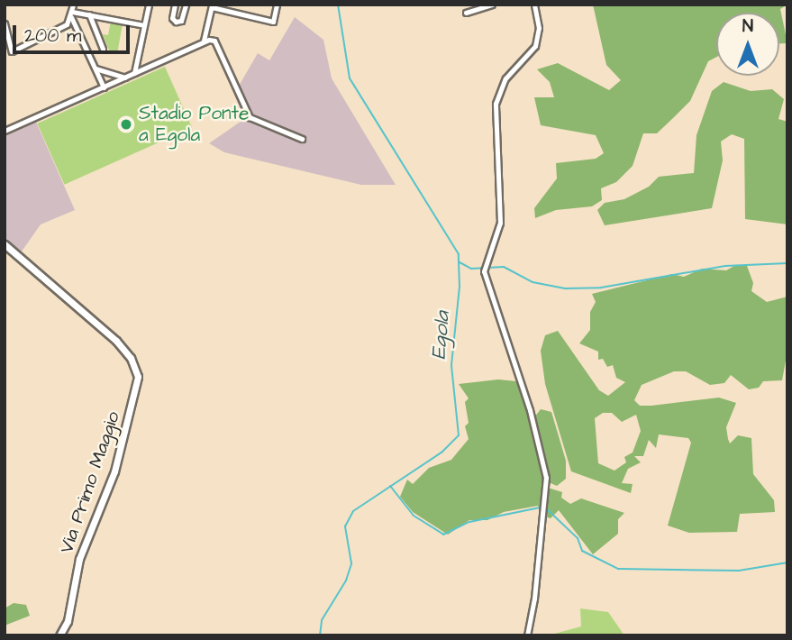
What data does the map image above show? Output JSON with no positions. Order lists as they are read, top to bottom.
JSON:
{
  "streets": {
    "street": ["Via Primo Maggio"]
  },
  "water": ["Egola"],
  "places": ["Stadio Ponte a Egola"],
  "scale_bar": "200 m",
  "north": "top"
}
